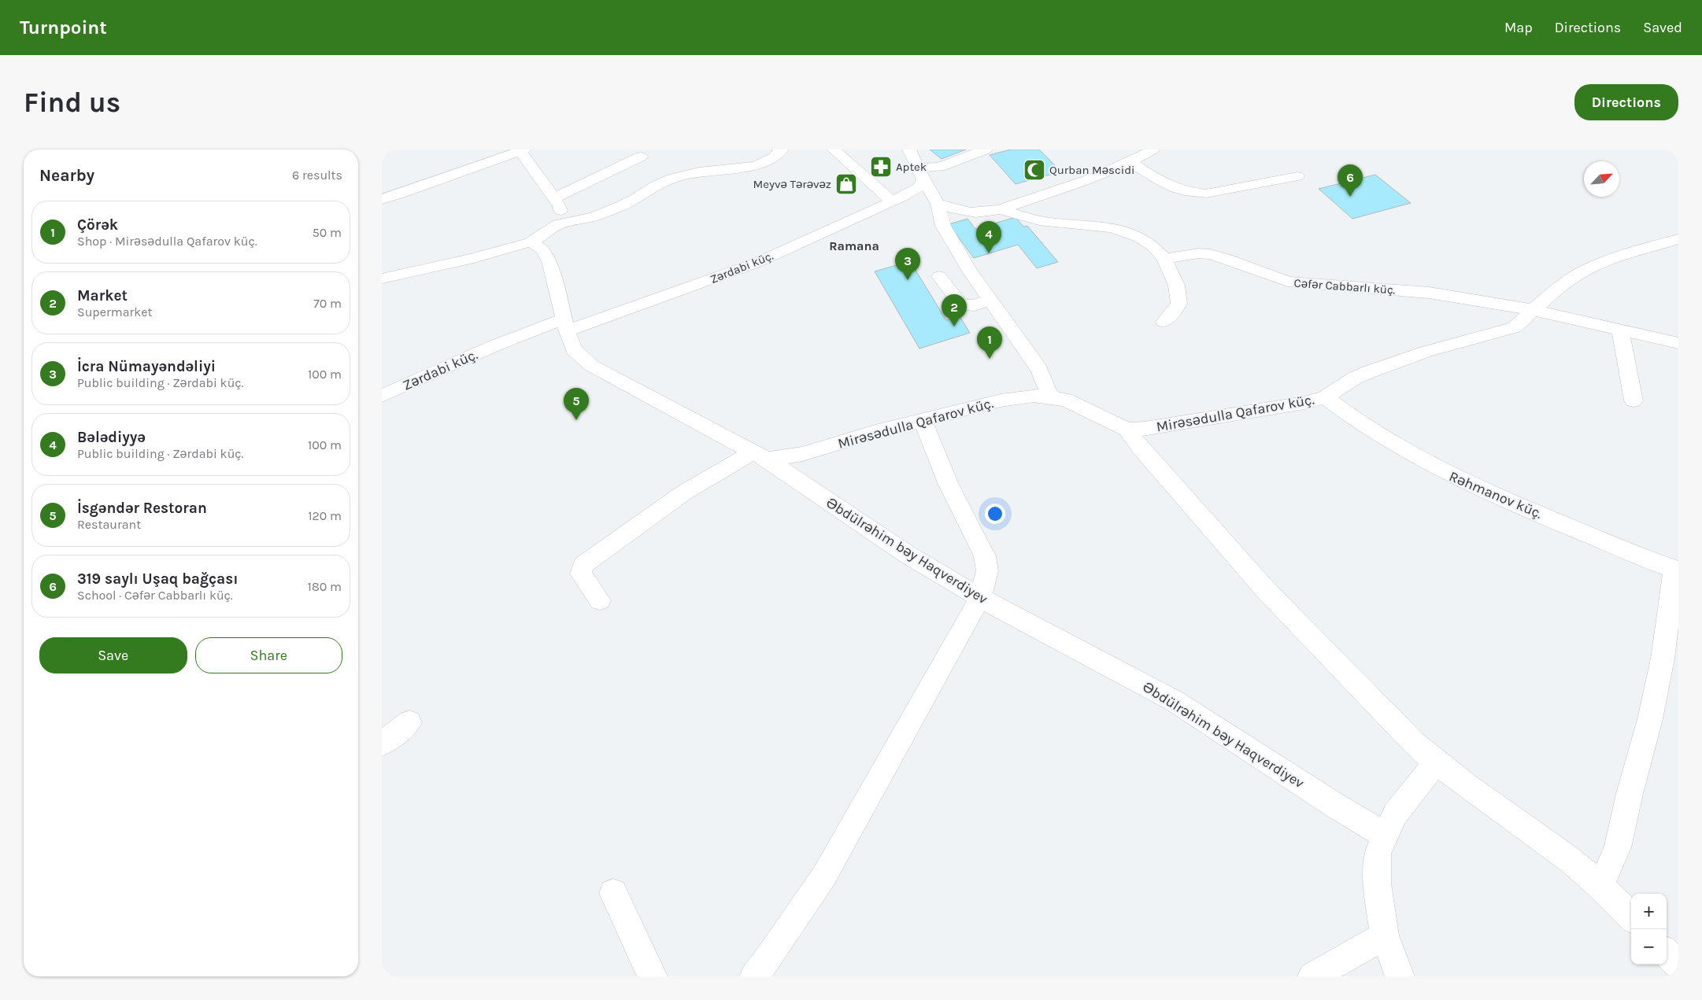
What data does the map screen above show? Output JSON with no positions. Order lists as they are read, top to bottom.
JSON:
{
  "streets": {
    "street": [
      "Zərdabi küç.",
      "Cəfər Cabbarlı küç.",
      "Mirəsədulla Qafarov küç.",
      "Rəhmanov küç.",
      "Əbdülrəhim bəy Haqverdiyev"
    ]
  },
  "crossings": [
    ["Zərdabi küç.", "Əbdülrəhim bəy Haqverdiyev"],
    ["Cəfər Cabbarlı küç.", "Mirəsədulla Qafarov küç."],
    ["Mirəsədulla Qafarov küç.", "Rəhmanov küç."],
    ["Mirəsədulla Qafarov küç.", "Əbdülrəhim bəy Haqverdiyev"]
  ],
  "districts": ["Ramana"],
  "places": {
    "pharmacy": ["Aptek"],
    "mosque": ["Qurban Məscidi"],
    "shop": ["Meyvə Tərəvəz"]
  },
  "north": "top right",
  "page": {
    "header": "Turnpoint",
    "nav": ["Map", "Directions", "Saved"],
    "buttons": [
      "Directions",
      ["Save", "Share"]
    ],
    "title": "Find us",
    "heading": ["Nearby", "6 results"],
    "pins": [
      "6",
      "4",
      "3",
      "2",
      "1",
      "5"
    ],
    "list": [
      {
        "mark": "1",
        "name": "Çörək",
        "note": "Shop · Mirəsədulla Qafarov küç.",
        "value": "50 m"
      },
      {
        "mark": "2",
        "name": "Market",
        "note": "Supermarket",
        "value": "70 m"
      },
      {
        "mark": "3",
        "name": "İcra Nümayəndəliyi",
        "note": "Public building · Zərdabi küç.",
        "value": "100 m"
      },
      {
        "mark": "4",
        "name": "Bələdiyyə",
        "note": "Public building · Zərdabi küç.",
        "value": "100 m"
      },
      {
        "mark": "5",
        "name": "İsgəndər Restoran",
        "note": "Restaurant",
        "value": "120 m"
      },
      {
        "mark": "6",
        "name": "319 saylı Uşaq bağçası",
        "note": "School · Cəfər Cabbarlı küç.",
        "value": "180 m"
      }
    ],
    "map_buttons": ["+", "−"]
  }
}
